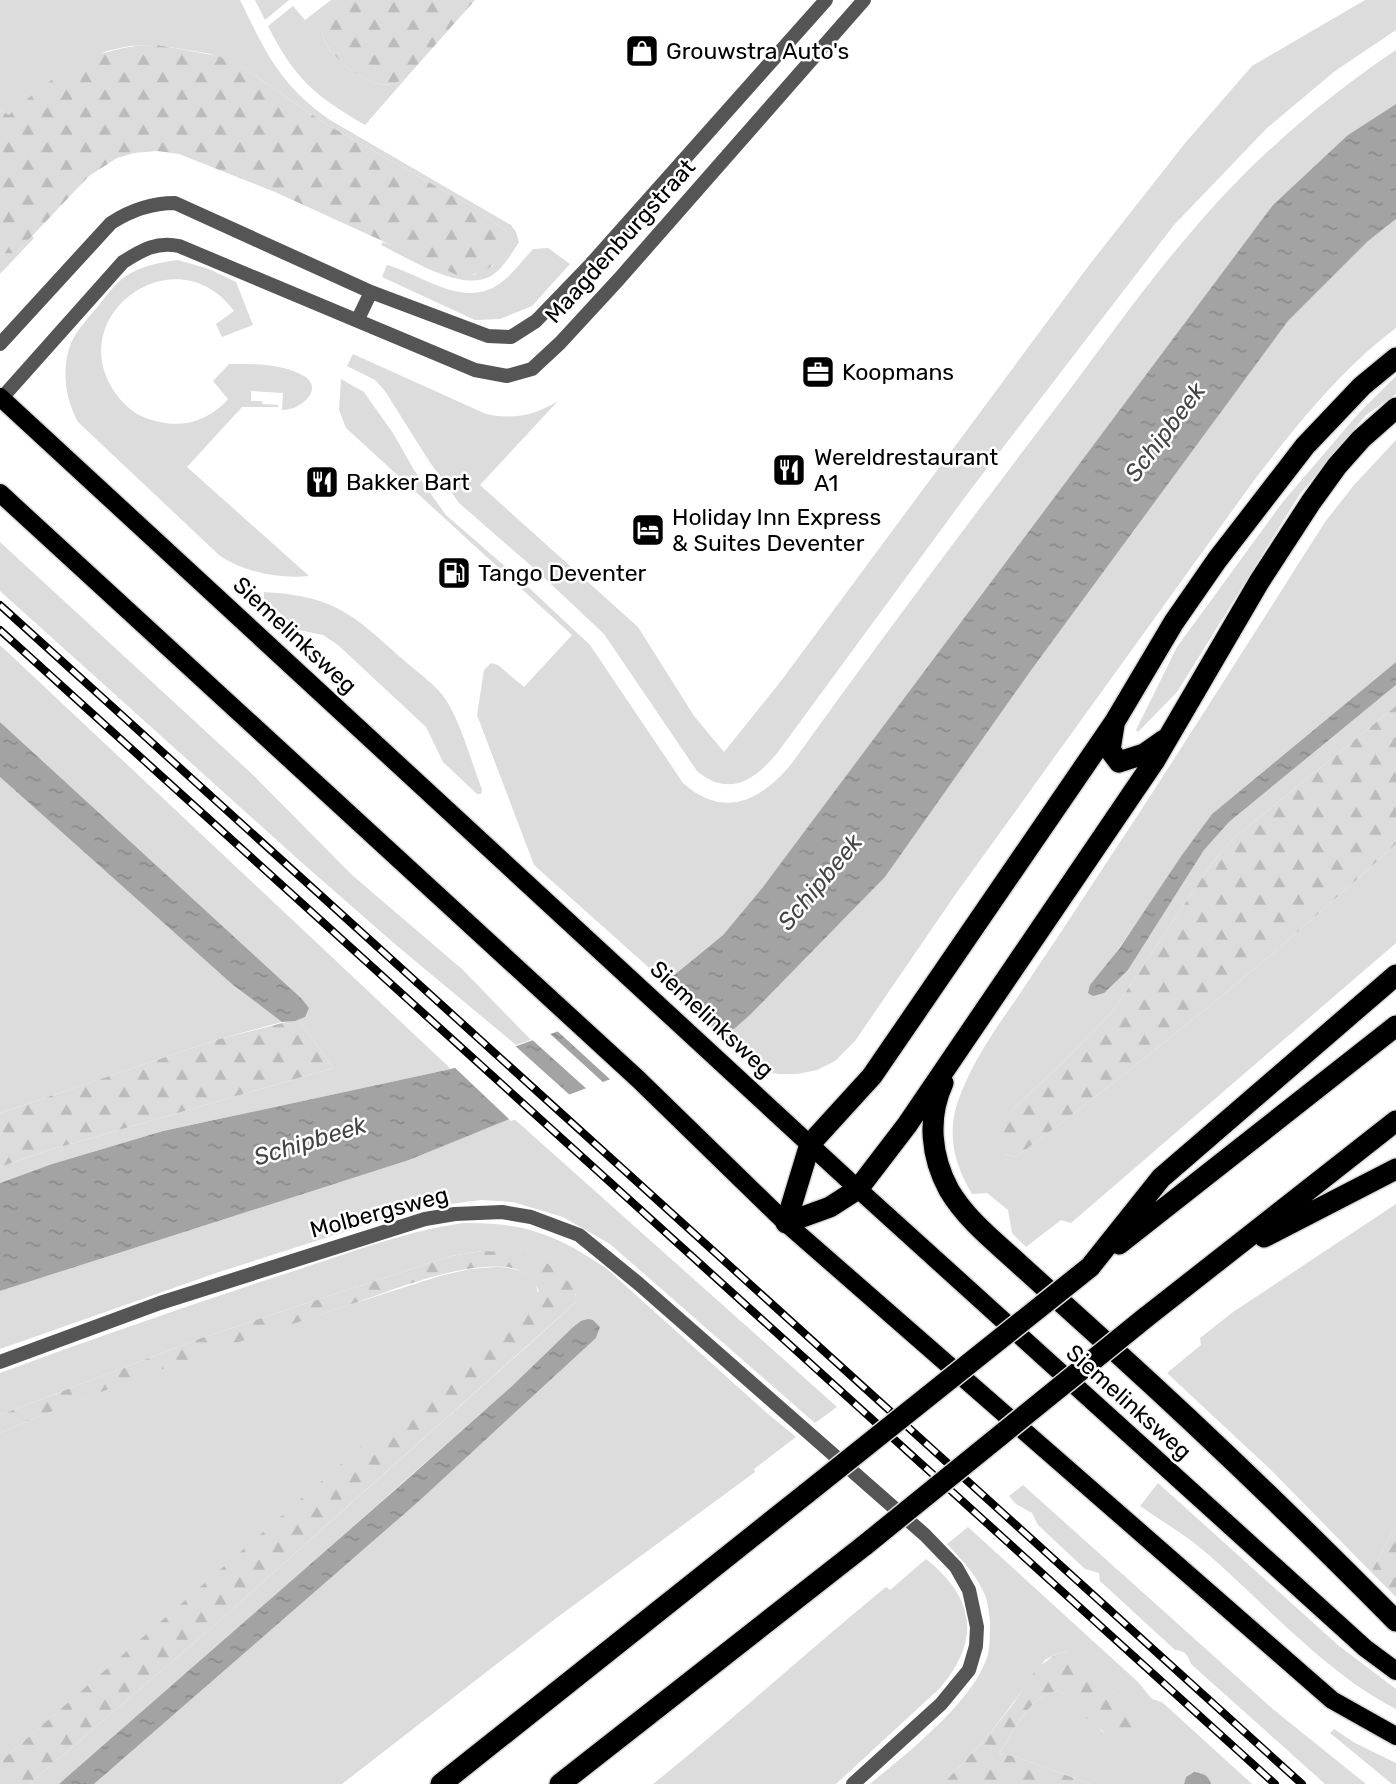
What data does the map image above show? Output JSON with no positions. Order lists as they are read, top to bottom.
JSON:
{
  "streets": {
    "main road": ["Siemelinksweg"],
    "street": ["Maagdenburgstraat", "Molbergsweg"]
  },
  "crossings": [
    ["Maagdenburgstraat", "Siemelinksweg"]
  ],
  "water": ["Schipbeek"],
  "places": {
    "shop": ["Grouwstra Auto's"],
    "office": ["Koopmans"],
    "restaurant": ["Wereldrestaurant A1", "Bakker Bart"],
    "hotel": ["Holiday Inn Express & Suites Deventer"],
    "fuel station": ["Tango Deventer"]
  }
}
